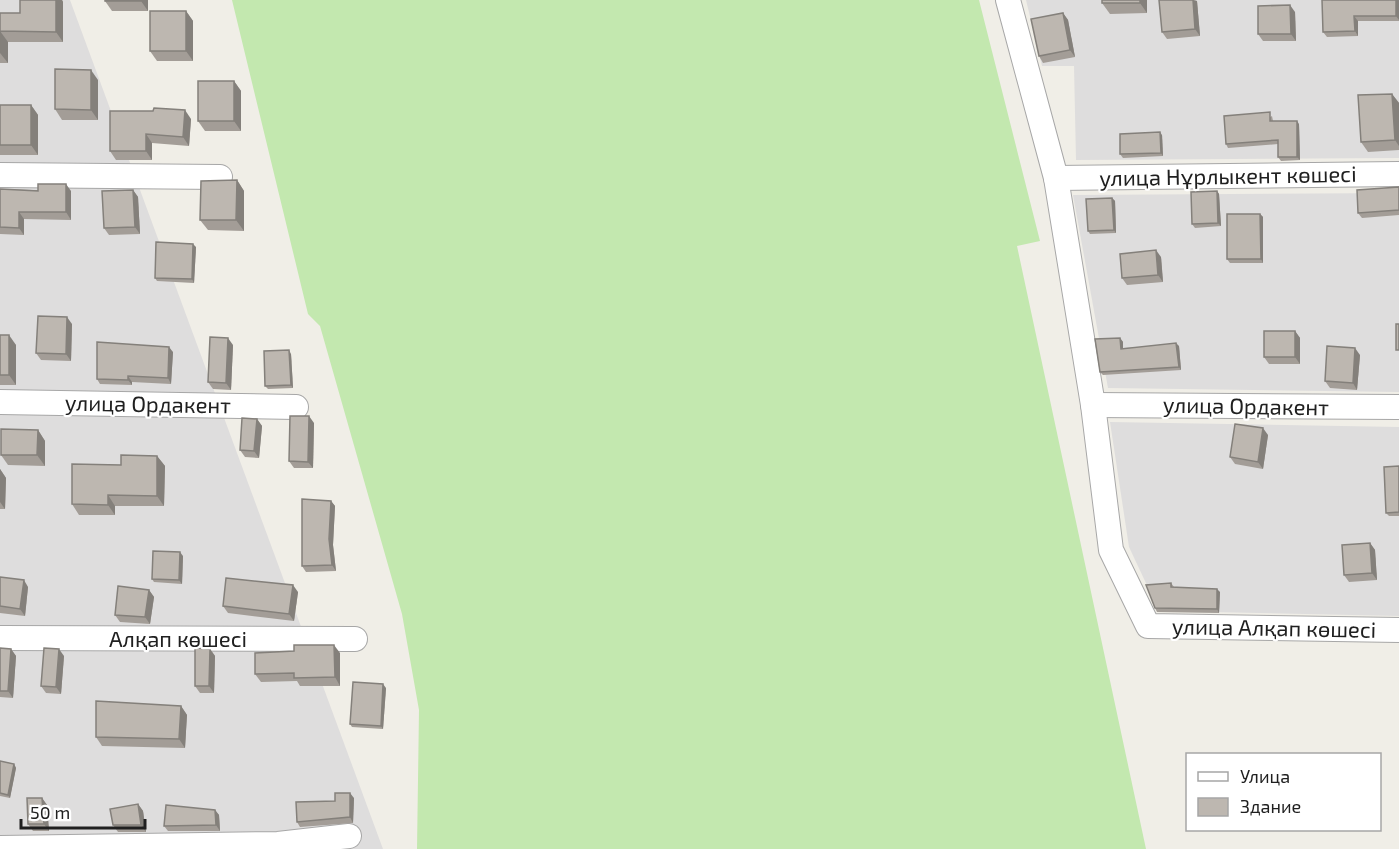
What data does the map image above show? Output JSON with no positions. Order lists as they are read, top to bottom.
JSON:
{
  "streets": {
    "street": [
      "улица Нұрлыкент көшесі",
      "улица Ордакент",
      "улица Алқап көшесі",
      "Алқап көшесі"
    ]
  },
  "crossings": [
    ["улица Ордакент", "улица Алқап көшесі"]
  ],
  "legend": ["Улица", "Здание"],
  "scale_bar": "50 m"
}
